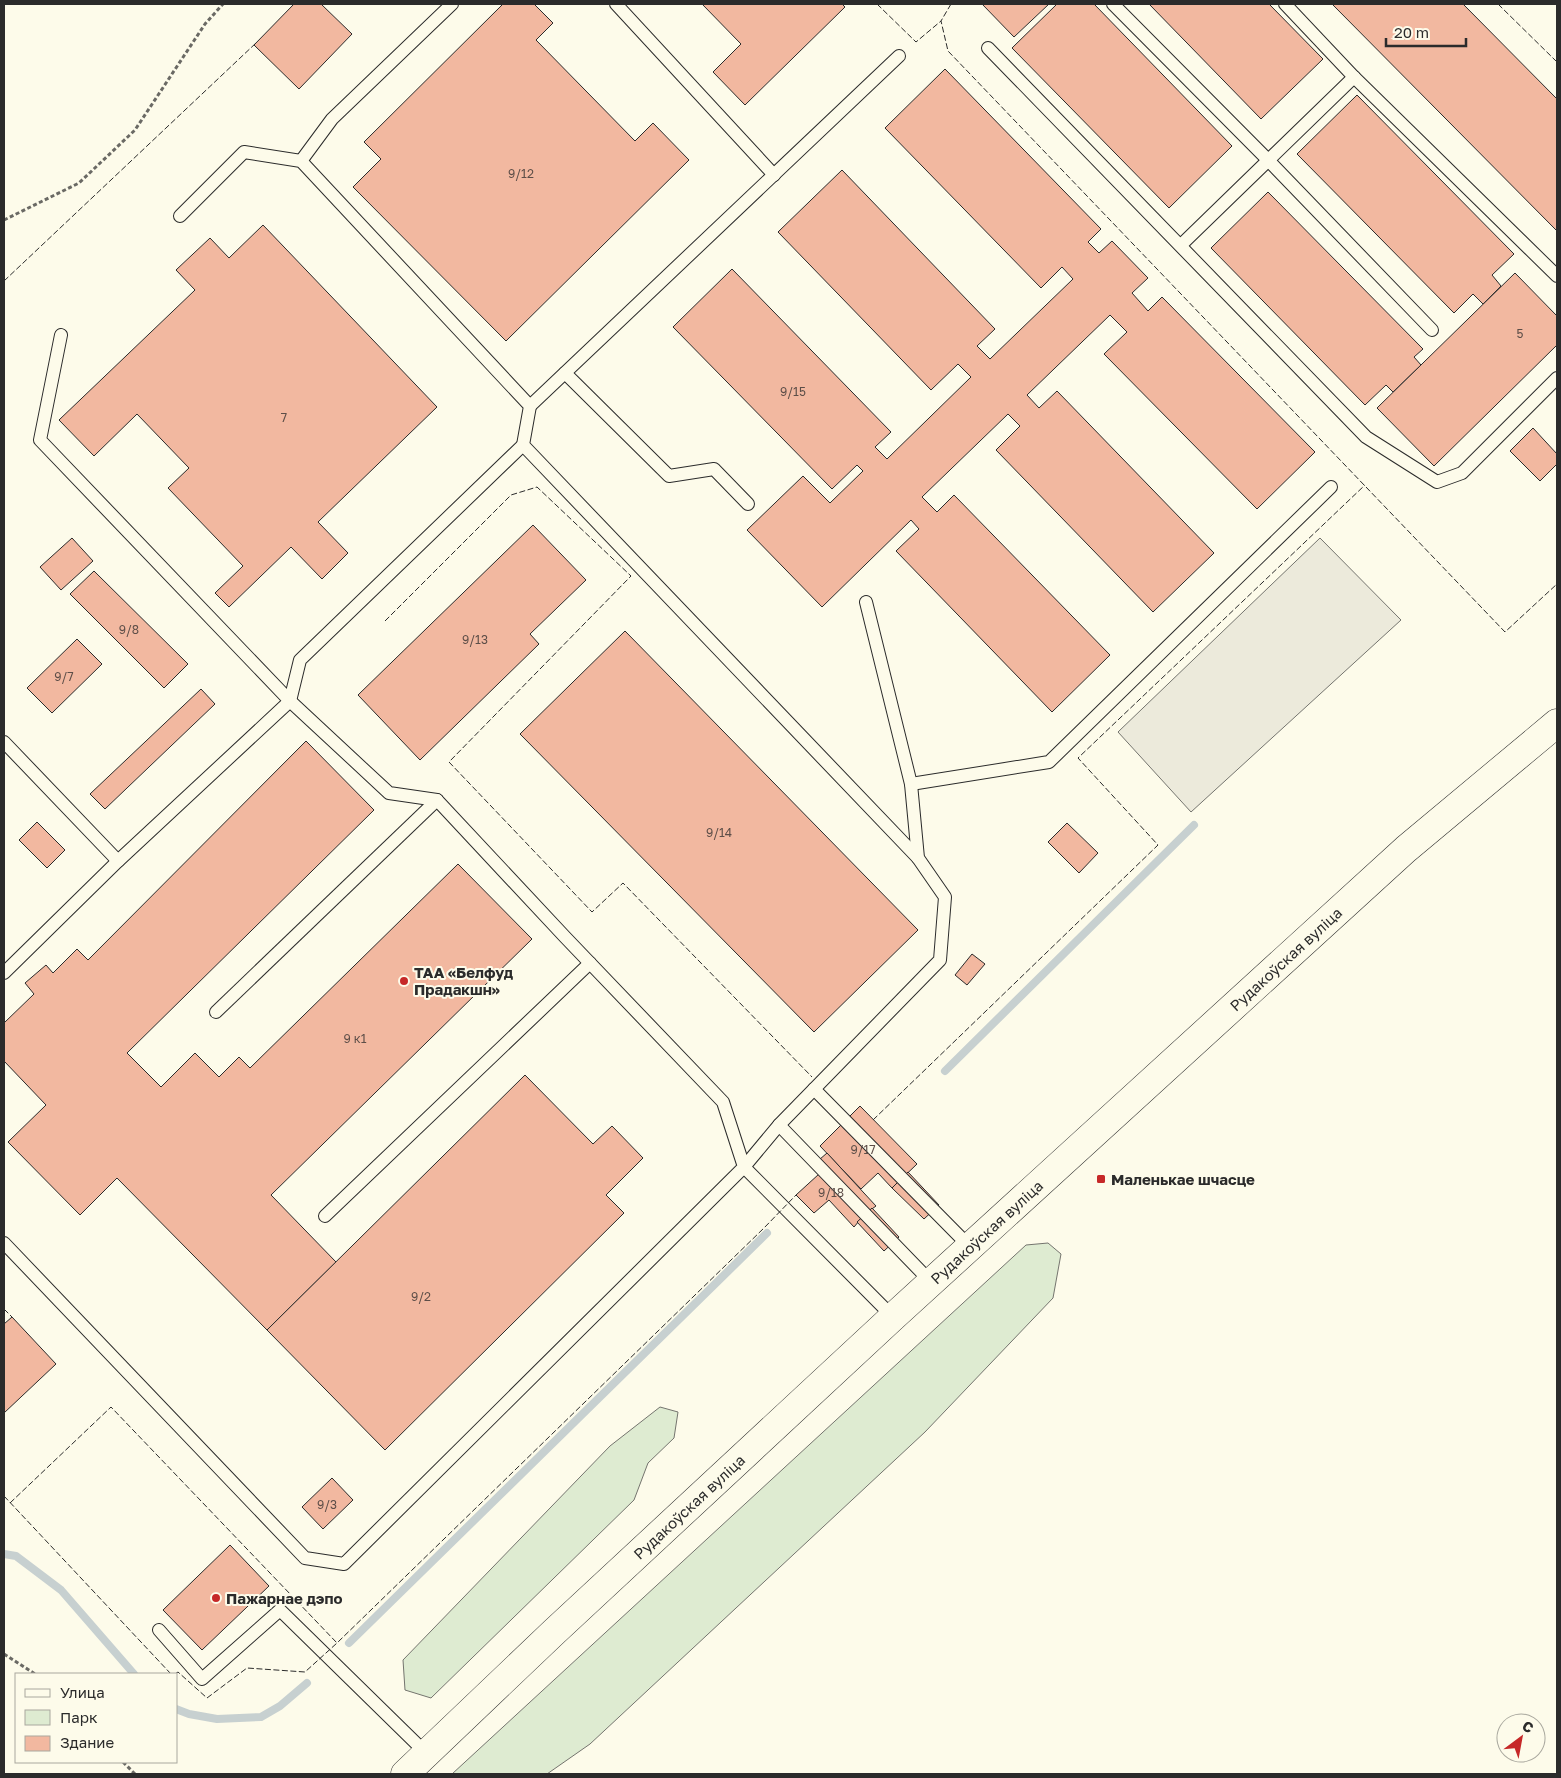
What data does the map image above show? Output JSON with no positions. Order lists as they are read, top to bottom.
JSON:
{
  "streets": {
    "street": ["Рудакоўская вуліца"]
  },
  "places": {
    "other": ["ТАА «Белфуд Прадакшн»", "Пажарнае дэпо"],
    "transit": ["Маленькае шчасце"]
  },
  "house_numbers": [
    "9/12",
    "5",
    "9/15",
    "7",
    "9/8",
    "9/13",
    "9/7",
    "9/14",
    "9 к1",
    "9/17",
    "9/18",
    "9/2",
    "9/3"
  ],
  "legend": ["Улица", "Парк", "Здание"],
  "scale_bar": "20 m",
  "north": "top right"
}
